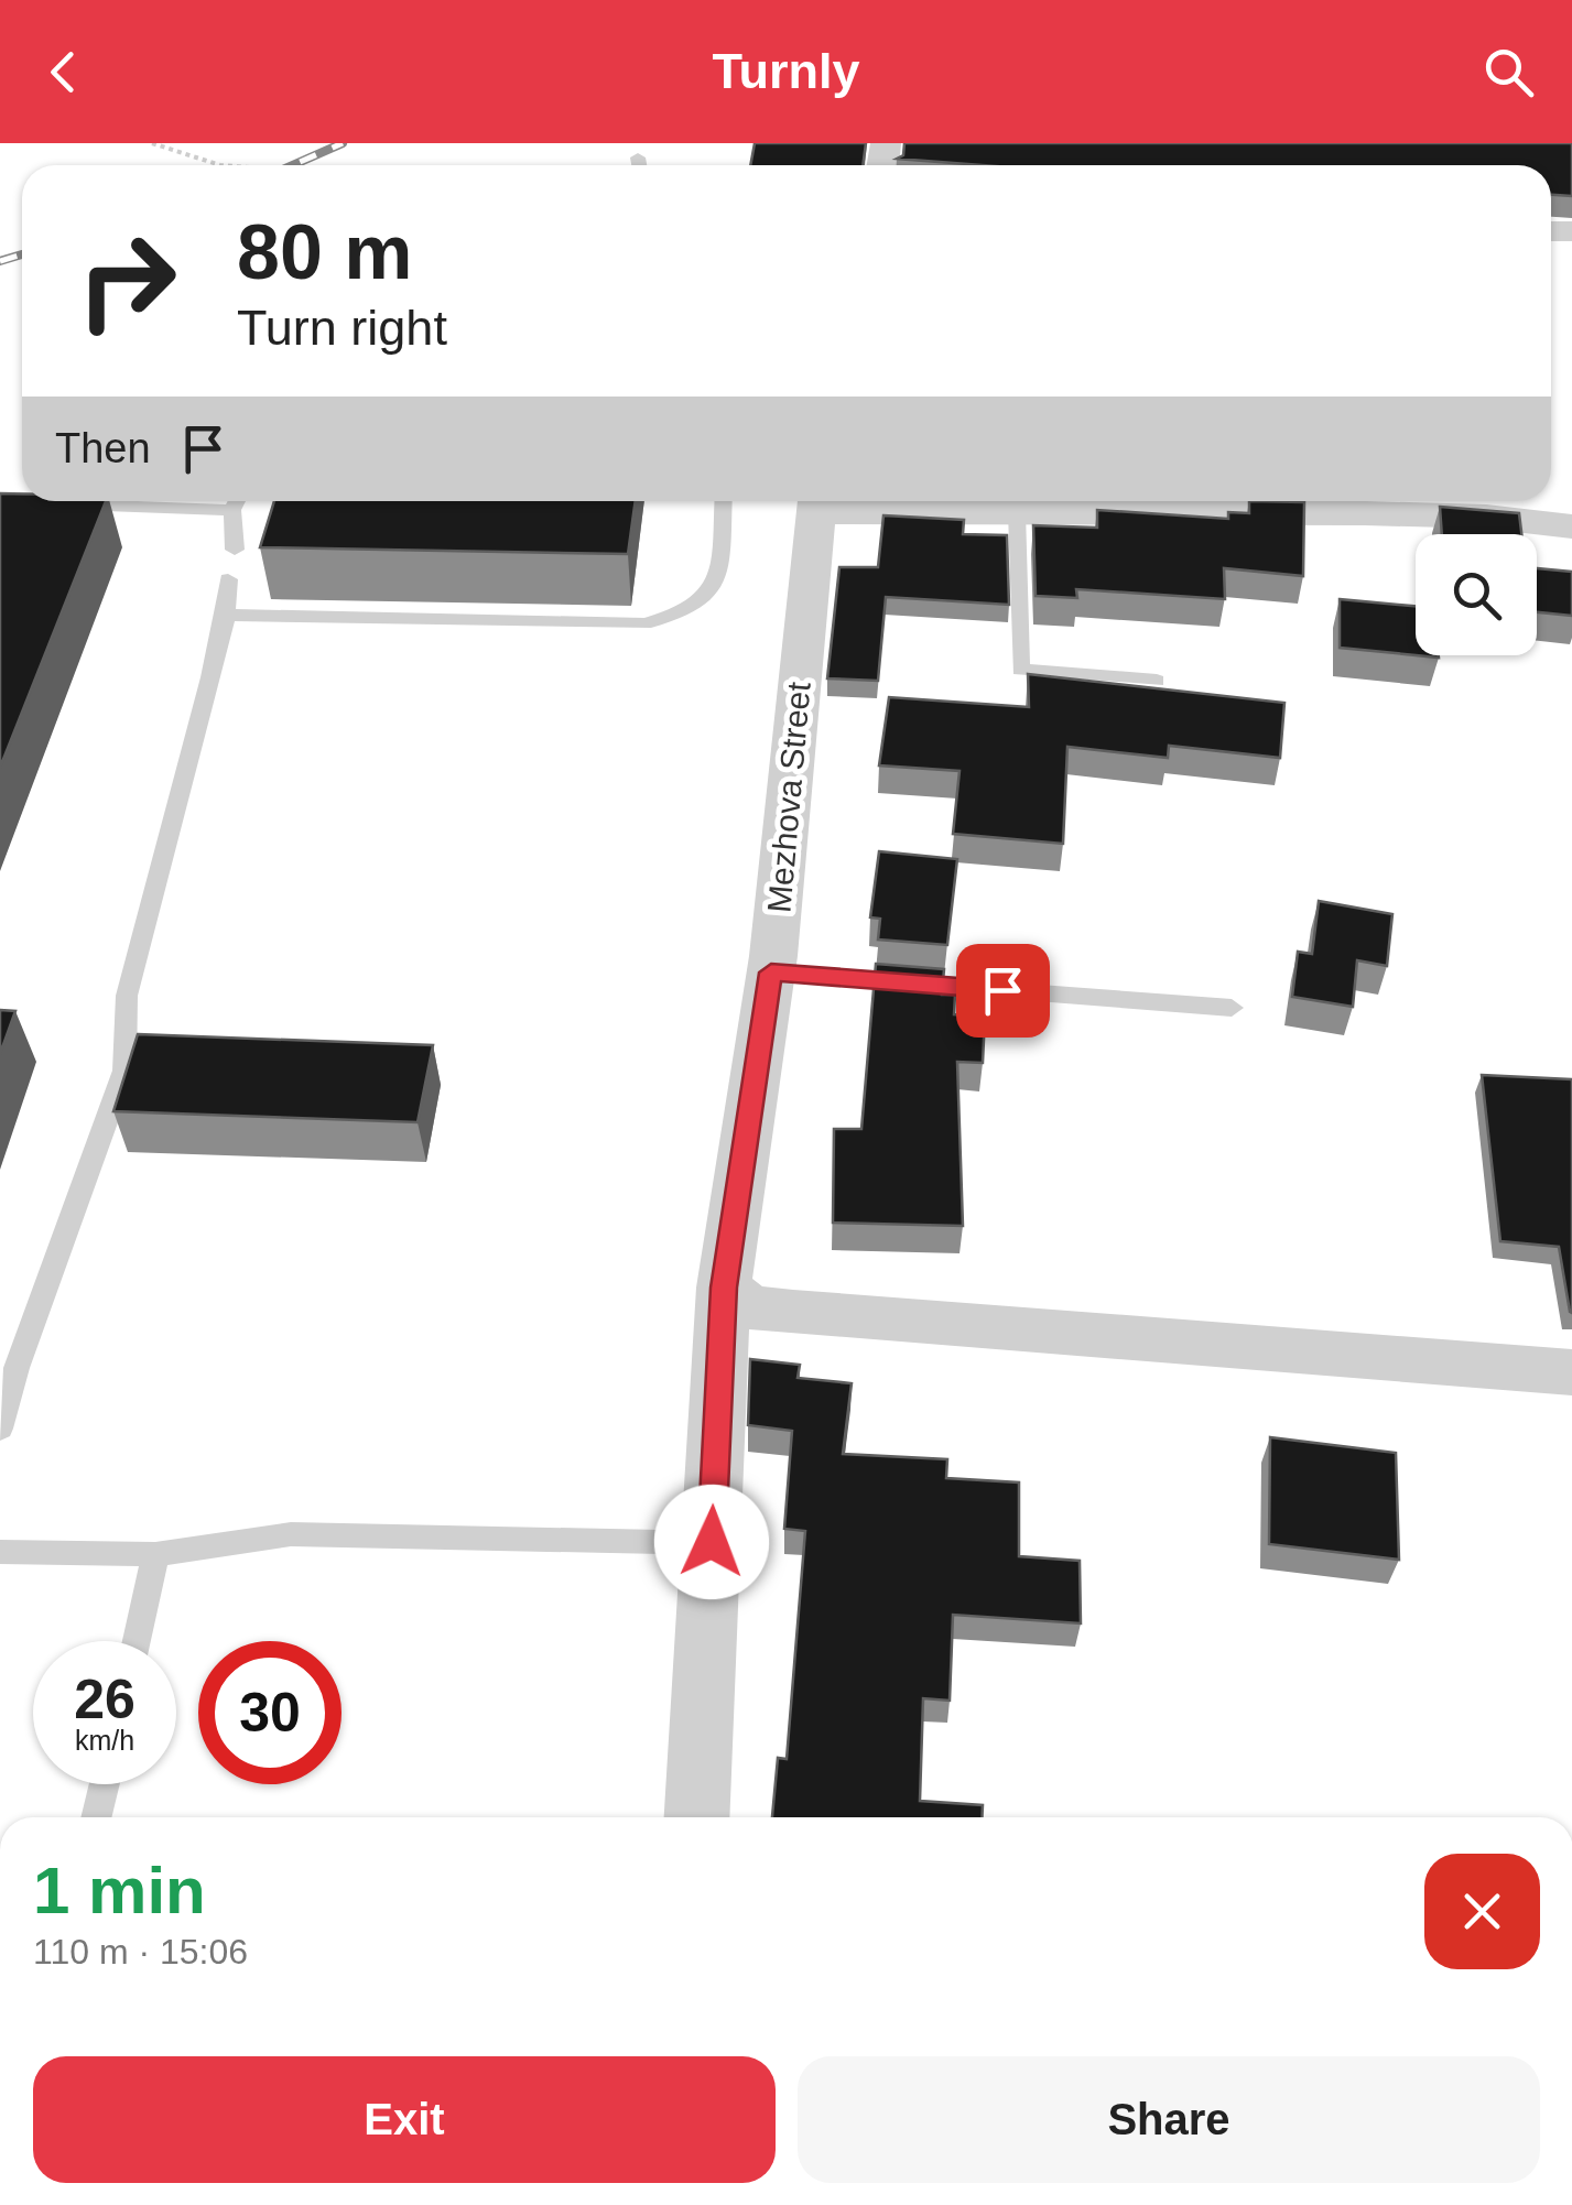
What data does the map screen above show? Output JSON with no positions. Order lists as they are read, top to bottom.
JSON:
{
  "streets": {
    "street": ["Mezhova Street"]
  },
  "page": {
    "header": "Turnly",
    "turn": ["80 m", "Turn right"],
    "then": "Then",
    "speed": "26 km/h",
    "limit": "30",
    "heading": ["1 min", "110 m · 15:06"],
    "buttons": ["Exit", "Share"]
  }
}
